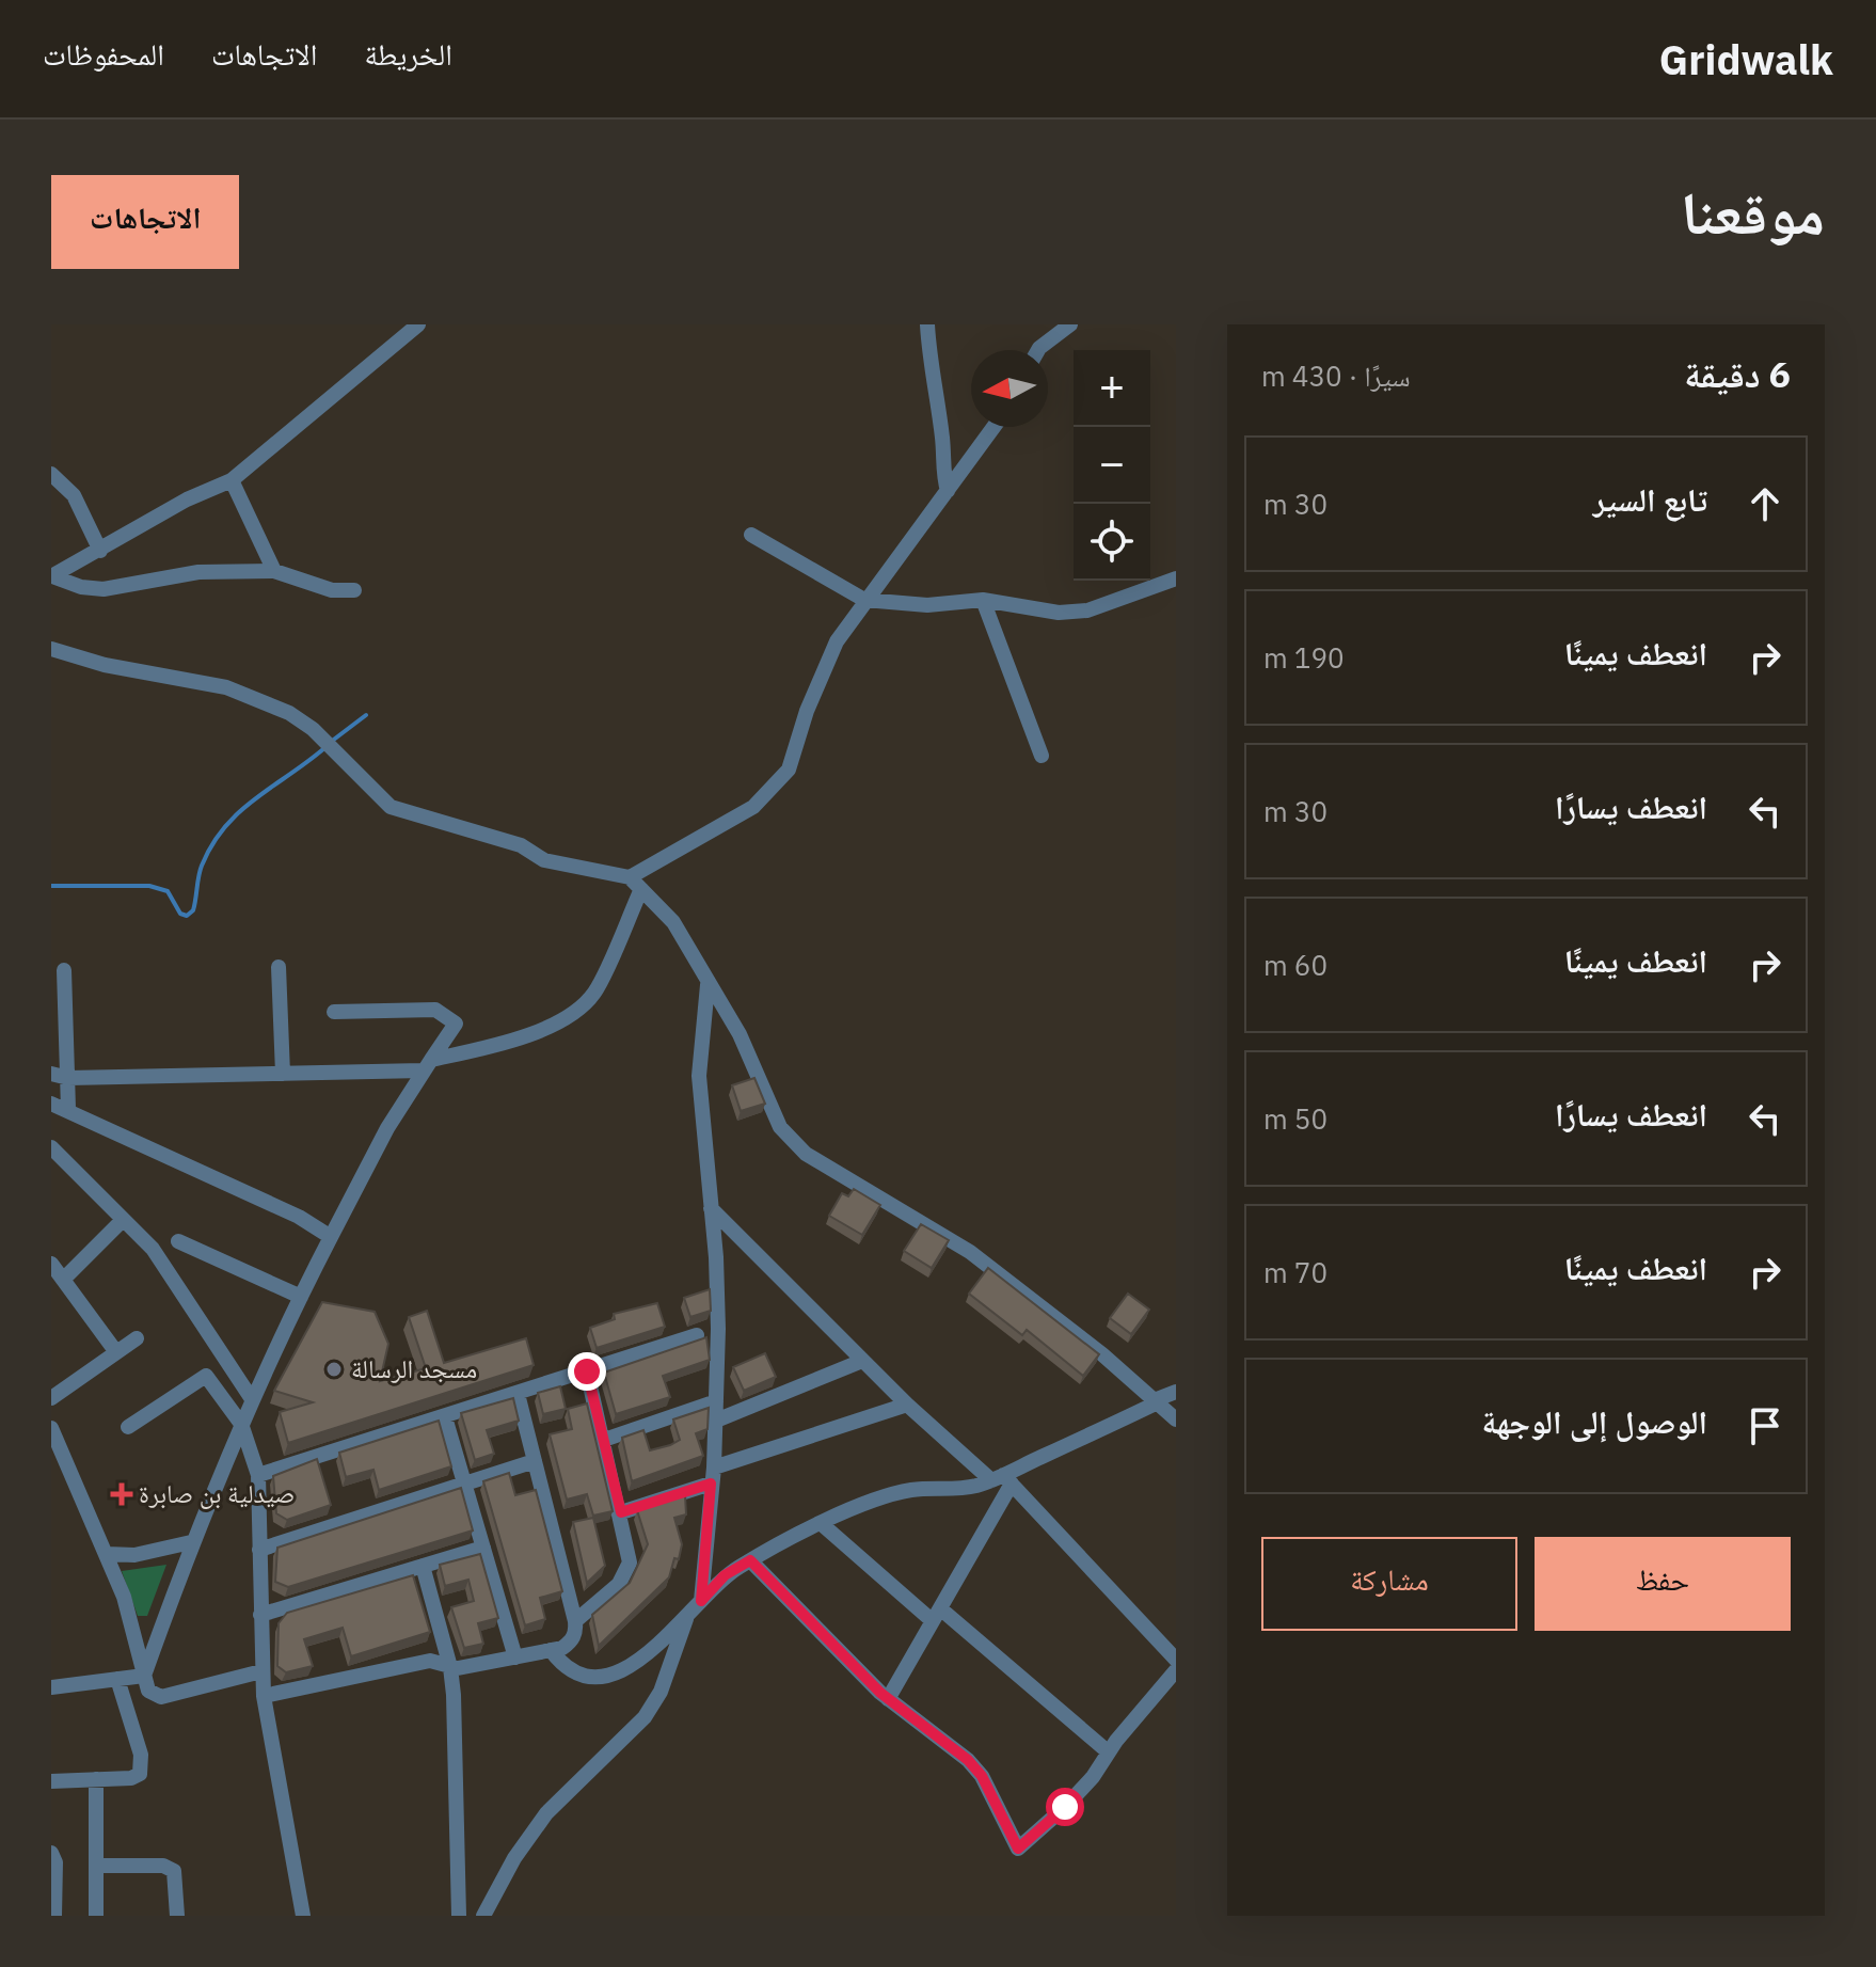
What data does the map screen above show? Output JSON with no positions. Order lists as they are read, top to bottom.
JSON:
{
  "places": {
    "other": ["مسجد الرسالة"],
    "health": ["صيدلية بن صابرة"]
  },
  "north": "left",
  "page": {
    "header": "Gridwalk",
    "nav": ["الخريطة", "الاتجاهات", "المحفوظات"],
    "title": "موقعنا",
    "buttons": [
      "الاتجاهات",
      ["حفظ", "مشاركة"]
    ],
    "heading": ["6 دقيقة", "سيرًا · 430 m"],
    "map_buttons": ["+", "−"],
    "list": [
      ["تابع السير", "30 m"],
      ["انعطف يمينًا", "190 m"],
      ["انعطف يسارًا", "30 m"],
      ["انعطف يمينًا", "60 m"],
      ["انعطف يسارًا", "50 m"],
      ["انعطف يمينًا", "70 m"],
      "الوصول إلى الوجهة"
    ]
  }
}
